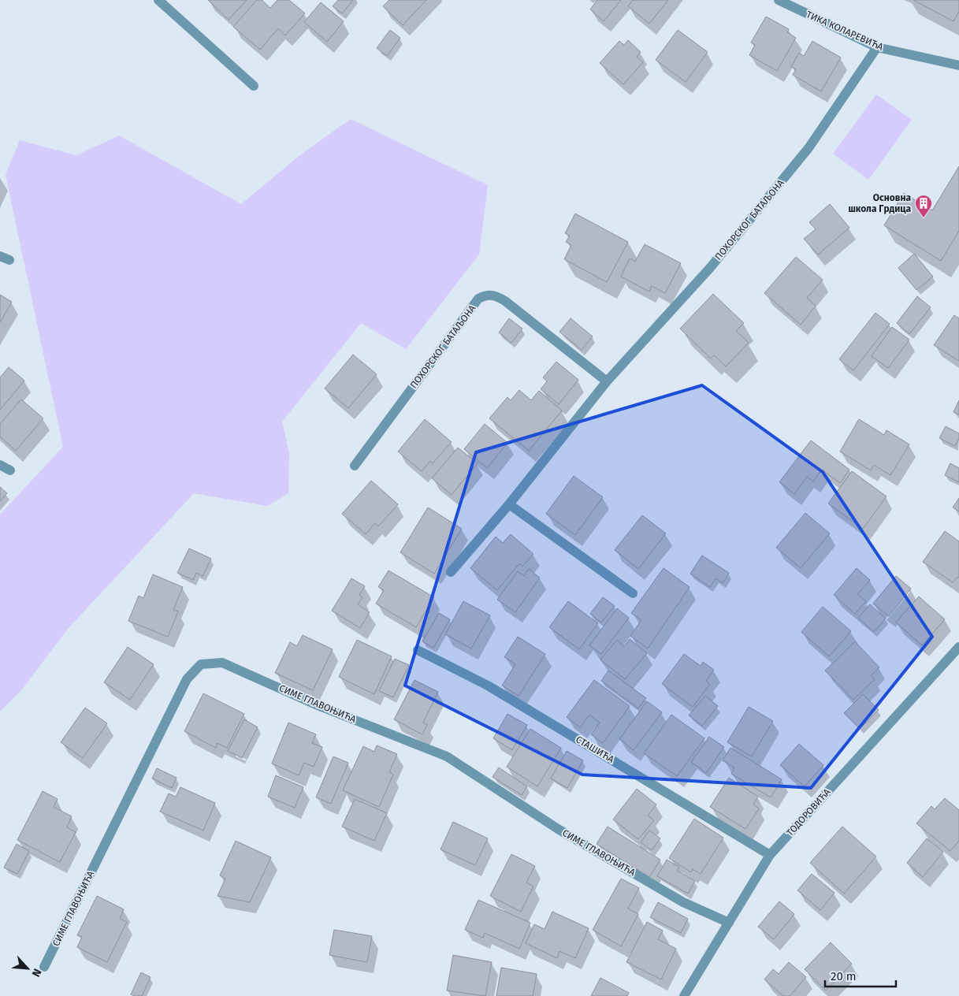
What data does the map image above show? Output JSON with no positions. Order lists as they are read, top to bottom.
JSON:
{
  "streets": {
    "street": [
      "ТИКА КОЛАРЕВИЋА",
      "ПОХОРСКОГ БАТАЉОНА",
      "СИМЕ ГЛАВОЊИЋА",
      "СТАШИЋА",
      "ТОДОРОВИЋА"
    ]
  },
  "crossings": [
    ["ТИКА КОЛАРЕВИЋА", "ПОХОРСКОГ БАТАЉОНА"],
    ["СИМЕ ГЛАВОЊИЋА", "ТОДОРОВИЋА"],
    ["СТАШИЋА", "ТОДОРОВИЋА"]
  ],
  "places": {
    "building": ["Основна школа Грдица"]
  },
  "scale_bar": "20 m",
  "north": "bottom right"
}
